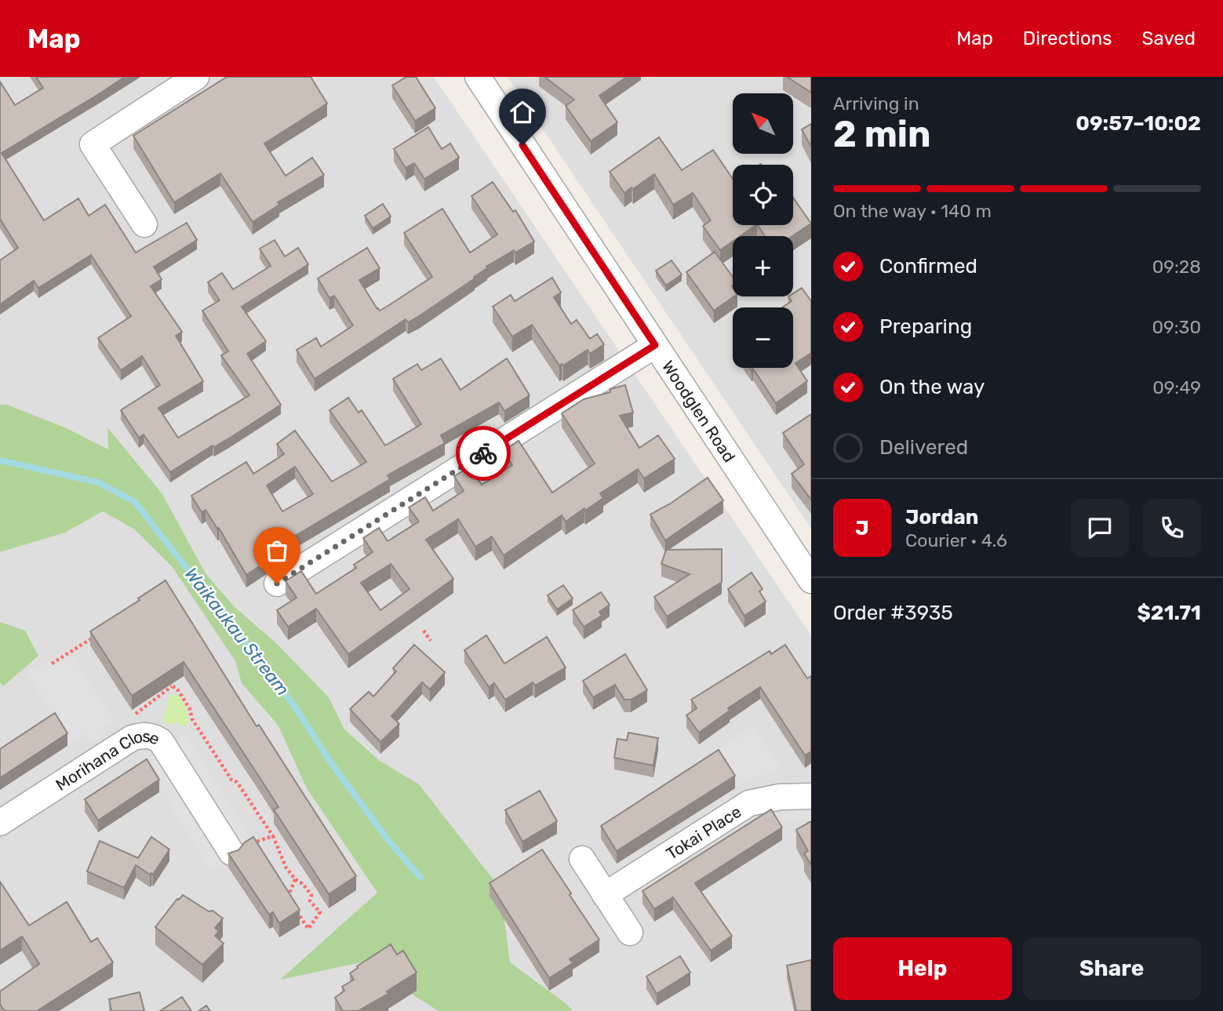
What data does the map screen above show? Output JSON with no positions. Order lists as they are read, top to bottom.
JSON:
{
  "streets": {
    "street": ["Woodglen Road", "Morihana Close", "Tokai Place"]
  },
  "water": ["Waikaukau Stream"],
  "north": "top left",
  "page": {
    "header": "Map",
    "nav": ["Map", "Directions", "Saved"],
    "heading": ["2 min", "Arriving in", "09:57–10:02"],
    "panel": [
      "Jordan",
      "Courier · 4.6",
      "Order #3935",
      "$21.71"
    ],
    "map_buttons": ["+", "−"],
    "bar": "On the way · 140 m",
    "list": [
      ["Confirmed", "09:28"],
      ["Preparing", "09:30"],
      ["On the way", "09:49"],
      "Delivered"
    ],
    "round": "J",
    "buttons": ["Help", "Share"]
  }
}
